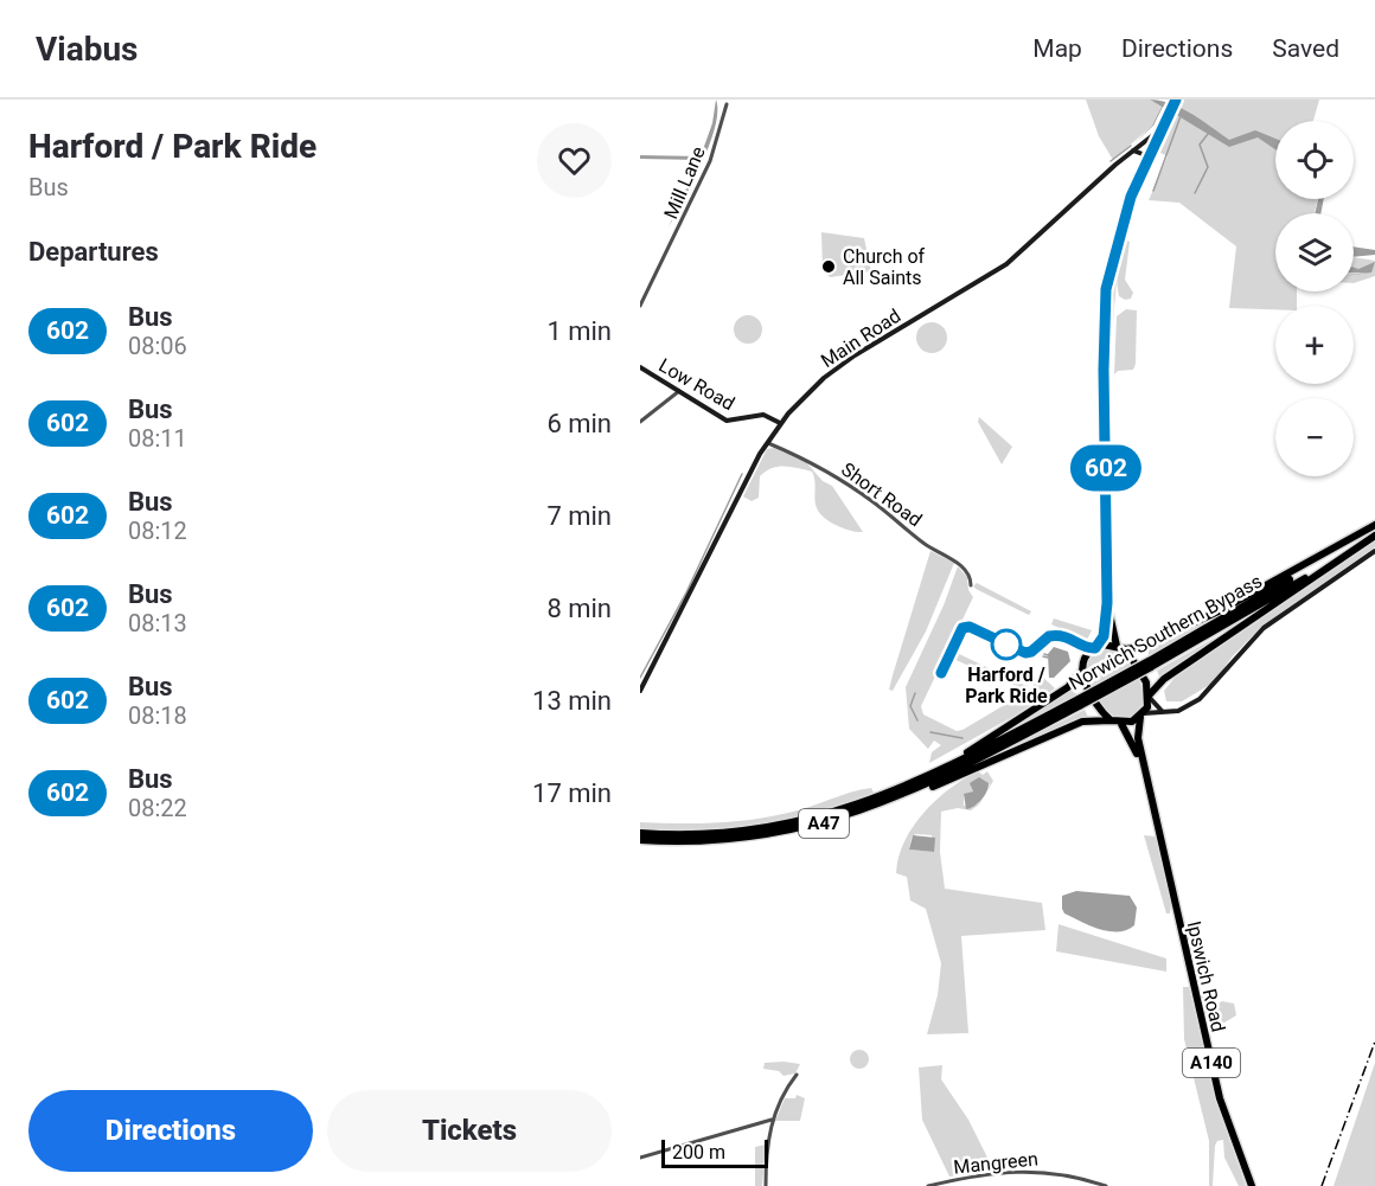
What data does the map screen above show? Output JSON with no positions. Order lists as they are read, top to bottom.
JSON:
{
  "streets": {
    "highway": [
      "Norwich Southern Bypass",
      "A47",
      "Ipswich Road",
      "A140"
    ],
    "main road": ["Main Road", "Low Road"],
    "street": ["Mill Lane", "Short Road", "Mangreen"]
  },
  "crossings": [
    ["Main Road", "Low Road"],
    ["Main Road", "Short Road"],
    ["Norwich Southern Bypass", "A47"],
    ["A47", "Ipswich Road"]
  ],
  "places": ["Church of All Saints", "Harford / Park Ride"],
  "lines": ["bus line 602"],
  "scale_bar": "200 m",
  "page": {
    "header": "Viabus",
    "nav": ["Map", "Directions", "Saved"],
    "heading": [
      ["Harford / Park Ride", "Bus"],
      "Departures"
    ],
    "on_map": "602",
    "map_buttons": ["+", "−"],
    "list": [
      {
        "mark": "602",
        "name": "Bus",
        "note": "08:06",
        "value": "1 min"
      },
      {
        "mark": "602",
        "name": "Bus",
        "note": "08:11",
        "value": "6 min"
      },
      {
        "mark": "602",
        "name": "Bus",
        "note": "08:12",
        "value": "7 min"
      },
      {
        "mark": "602",
        "name": "Bus",
        "note": "08:13",
        "value": "8 min"
      },
      {
        "mark": "602",
        "name": "Bus",
        "note": "08:18",
        "value": "13 min"
      },
      {
        "mark": "602",
        "name": "Bus",
        "note": "08:22",
        "value": "17 min"
      }
    ],
    "buttons": ["Directions", "Tickets"],
    "scale": "200 m"
  }
}
